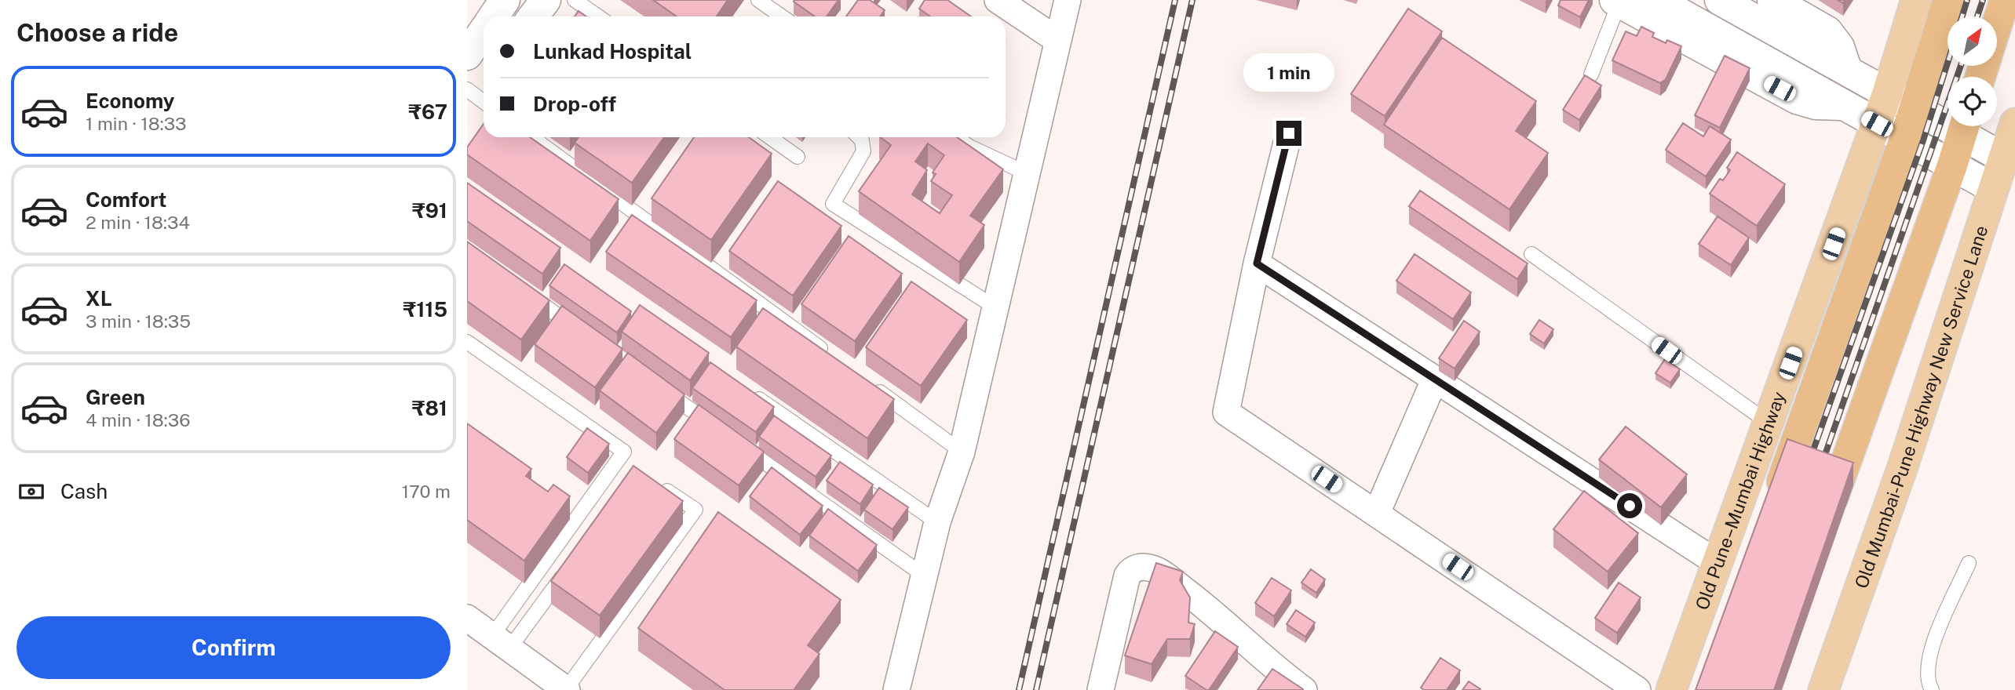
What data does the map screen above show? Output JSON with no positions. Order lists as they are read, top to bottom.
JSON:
{
  "streets": {
    "highway": ["Old Pune–Mumbai Highway"],
    "main road": ["Old Mumbai-Pune Highway New Service Lane"]
  },
  "north": "top right",
  "page": {
    "heading": "Choose a ride",
    "banner": ["Lunkad Hospital", "Drop-off"],
    "bubble": "1 min",
    "list": [
      {
        "name": "Economy",
        "note": "1 min · 18:33",
        "value": "₹67"
      },
      {
        "name": "Comfort",
        "note": "2 min · 18:34",
        "value": "₹91"
      },
      {
        "name": "XL",
        "note": "3 min · 18:35",
        "value": "₹115"
      },
      {
        "name": "Green",
        "note": "4 min · 18:36",
        "value": "₹81"
      }
    ],
    "pay": ["Cash", "170 m"],
    "buttons": "Confirm"
  }
}
